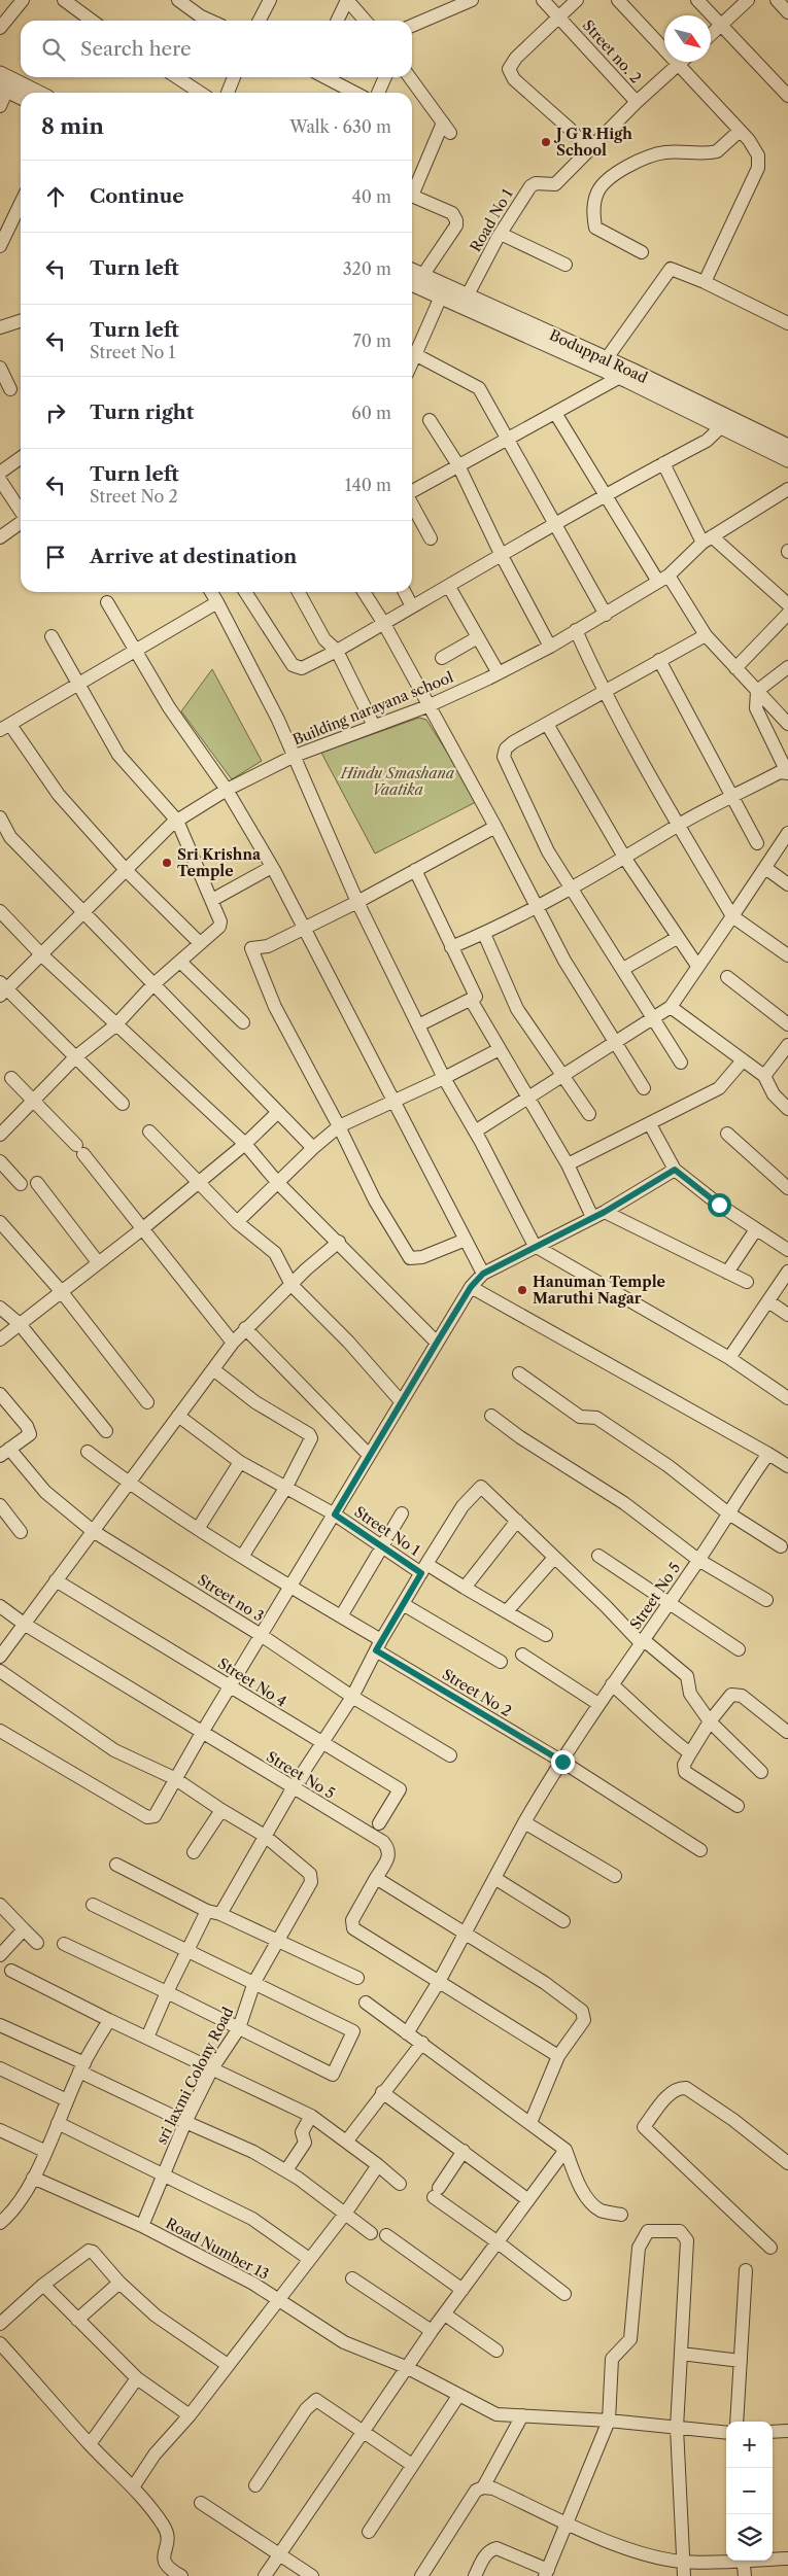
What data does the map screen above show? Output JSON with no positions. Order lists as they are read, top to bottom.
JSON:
{
  "streets": {
    "street": [
      "Street no. 2",
      "Road No 1",
      "Boduppal Road",
      "Building narayana school",
      "Street No 1",
      "Street No 5",
      "Street no 3",
      "Street No 4",
      "Street No 2",
      "sri laxmi Colony Road",
      "Road Number 13"
    ]
  },
  "crossings": [
    ["Street no. 2", "Road No 1"],
    ["Road No 1", "Boduppal Road"],
    ["Street No 5", "Street No 2"],
    ["sri laxmi Colony Road", "Road Number 13"]
  ],
  "parks": ["Hindu Smashana Vaatika"],
  "places": ["J G R High School", "Sri Krishna Temple", "Hanuman Temple Maruthi Nagar"],
  "north": "bottom right",
  "page": {
    "search": "Search here",
    "heading": ["8 min", "Walk · 630 m"],
    "list": [
      ["Continue", "40 m"],
      ["Turn left", "320 m"],
      ["Turn left", "Street No 1", "70 m"],
      ["Turn right", "60 m"],
      ["Turn left", "Street No 2", "140 m"],
      "Arrive at destination"
    ],
    "map_buttons": ["+", "−"]
  }
}
